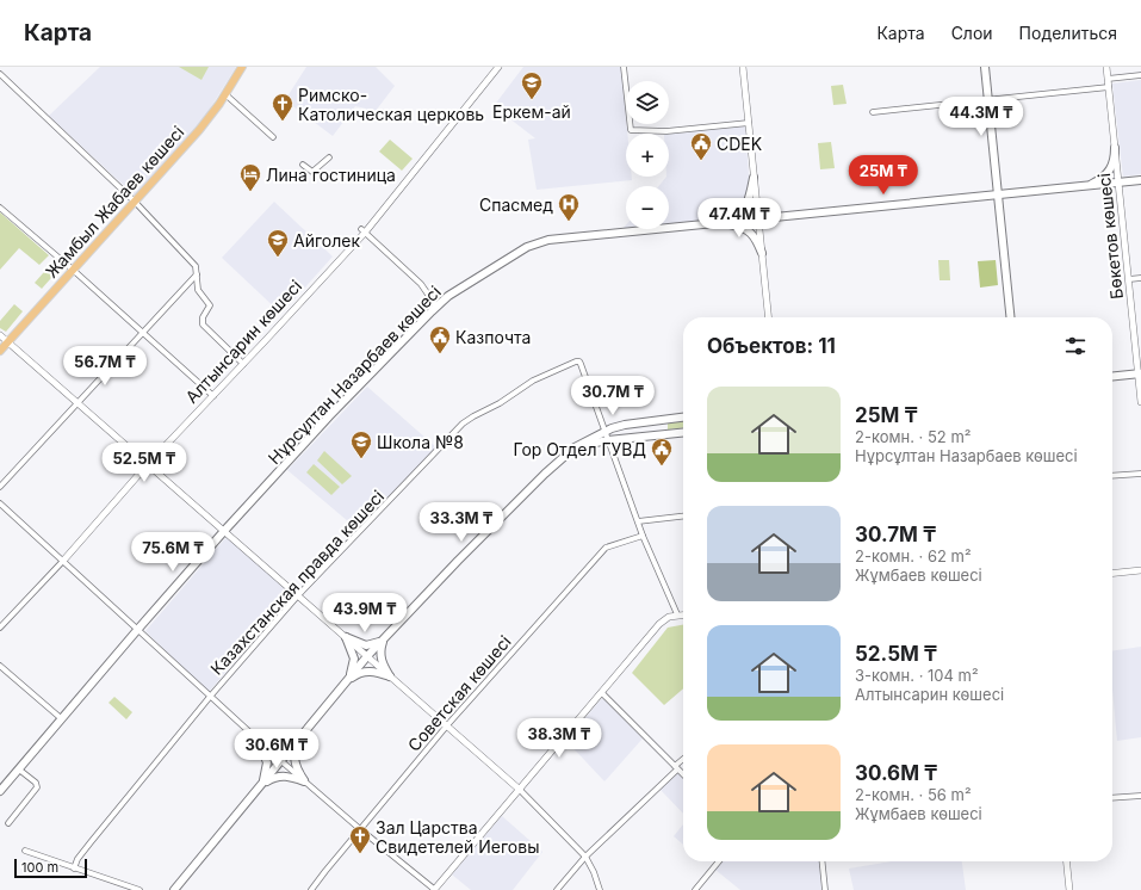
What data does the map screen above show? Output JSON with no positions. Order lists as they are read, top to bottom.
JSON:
{
  "streets": {
    "main road": ["Жамбыл Жабаев көшесі", "Нұрсұлтан Назарбаев көшесі"],
    "street": [
      "Бөкетов көшесі",
      "Алтынсарин көшесі",
      "Казахстанская правда көшесі",
      "Советская көшесі"
    ]
  },
  "crossings": [
    ["Бөкетов көшесі", "Нұрсұлтан Назарбаев көшесі"]
  ],
  "places": {
    "school or university": ["Еркем-ай", "Айголек", "Школа №8"],
    "church": ["Римско- Католическая церковь", "Зал Царства Свидетелей Иеговы"],
    "public building": ["CDEK", "Казпочта", "Гор Отдел ГУВД"],
    "hotel": ["Лина гостиница"],
    "hospital": ["Спасмед"]
  },
  "scale_bar": "100 m",
  "page": {
    "header": "Карта",
    "nav": ["Карта", "Слои", "Поделиться"],
    "map_buttons": ["+", "−"],
    "price": [
      "44.3M ₸",
      "25M ₸",
      "47.4M ₸",
      "56.7M ₸",
      "30.7M ₸",
      "52.5M ₸",
      "33.3M ₸",
      "75.6M ₸",
      "43.9M ₸",
      "38.3M ₸",
      "30.6M ₸"
    ],
    "heading": "Объектов: 11",
    "list": [
      {
        "name": "25M ₸",
        "note": "2-комн. · 52 m² · Нұрсұлтан Назарбаев көшесі"
      },
      {
        "name": "30.7M ₸",
        "note": "2-комн. · 62 m² · Жұмбаев көшесі"
      },
      {
        "name": "52.5M ₸",
        "note": "3-комн. · 104 m² · Алтынсарин көшесі"
      },
      {
        "name": "30.6M ₸",
        "note": "2-комн. · 56 m² · Жұмбаев көшесі"
      }
    ],
    "scale": "100 m"
  }
}
